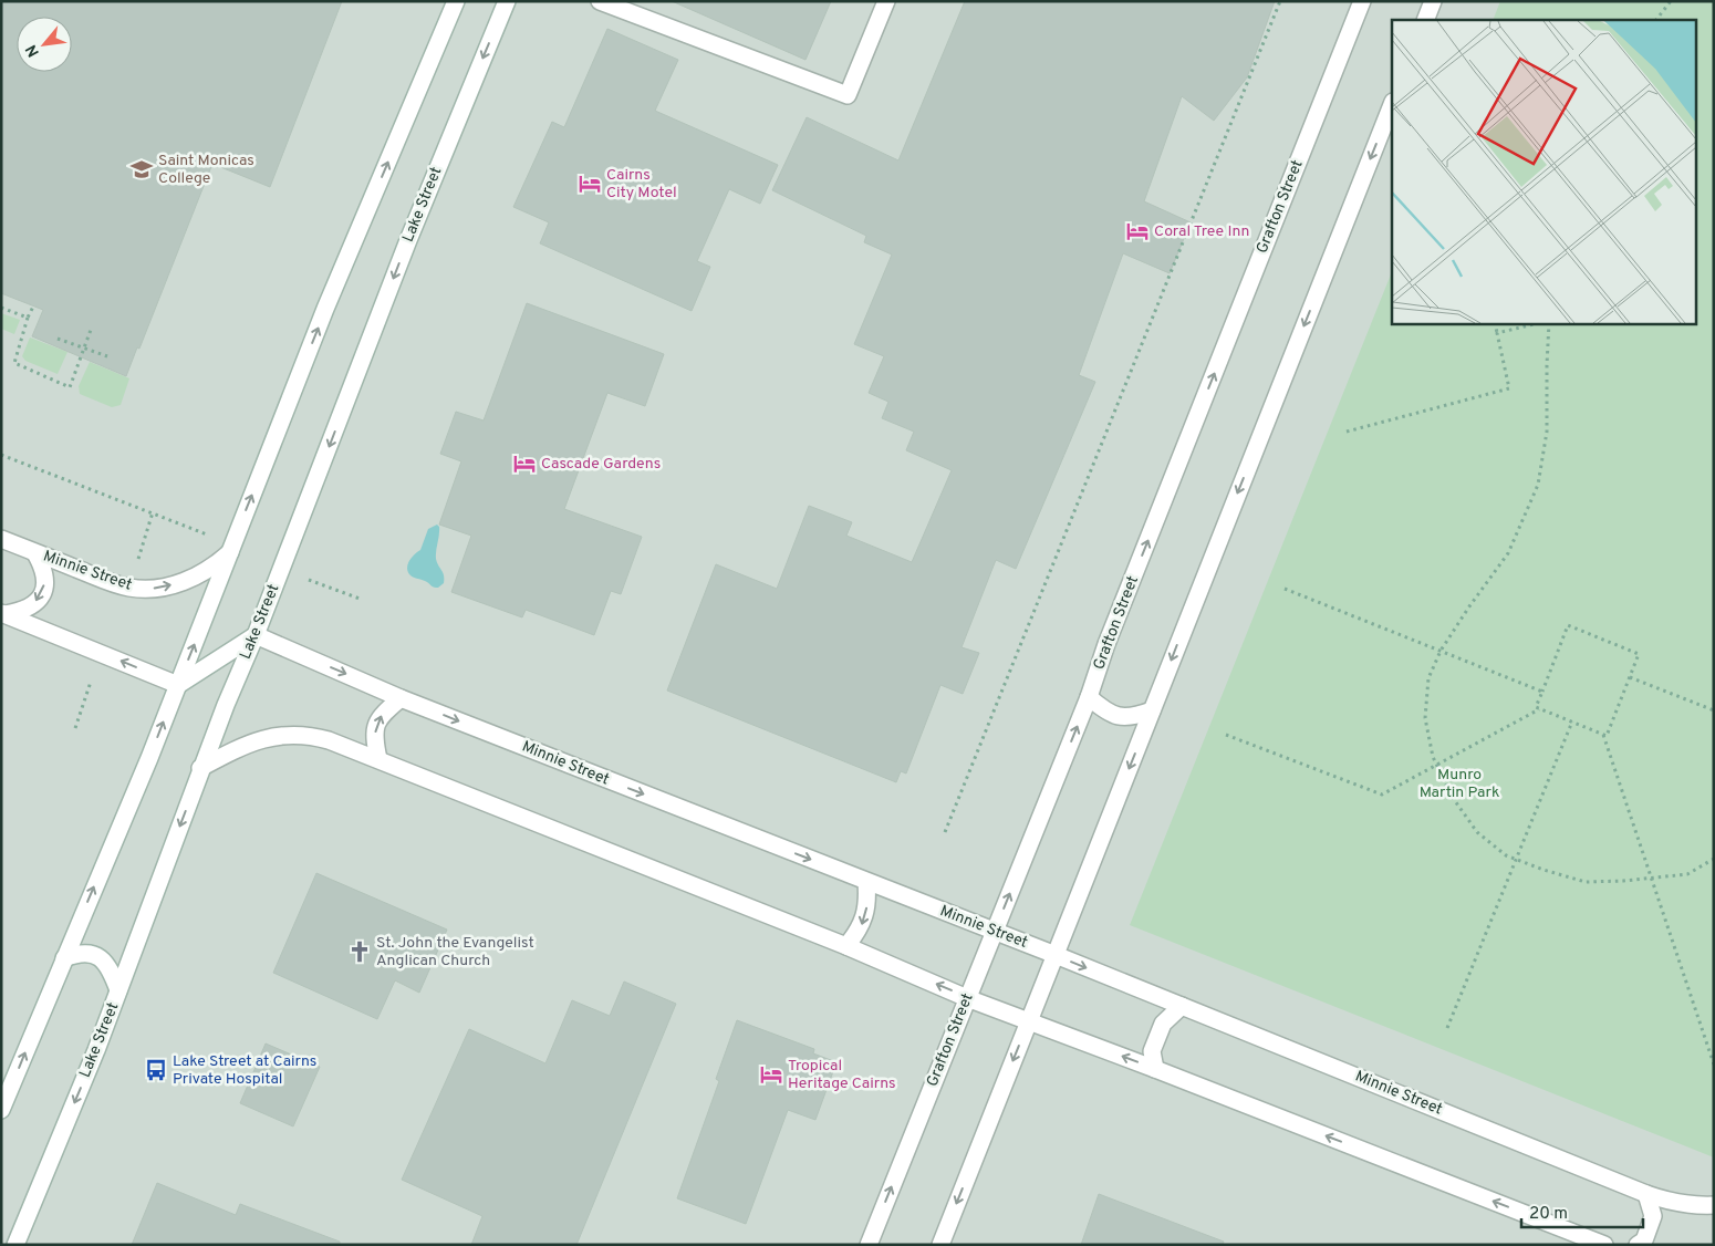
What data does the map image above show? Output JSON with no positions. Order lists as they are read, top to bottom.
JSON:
{
  "streets": {
    "street": ["Lake Street", "Grafton Street", "Minnie Street"]
  },
  "crossings": [
    ["Lake Street", "Minnie Street"],
    ["Grafton Street", "Minnie Street"]
  ],
  "parks": ["Munro Martin Park"],
  "places": {
    "school or university": ["Saint Monicas College"],
    "hotel": [
      "Cairns City Motel",
      "Coral Tree Inn",
      "Cascade Gardens",
      "Tropical Heritage Cairns"
    ],
    "church": ["St. John the Evangelist Anglican Church"],
    "bus stop": ["Lake Street at Cairns Private Hospital"]
  },
  "scale_bar": "20 m",
  "north": "bottom left"
}
